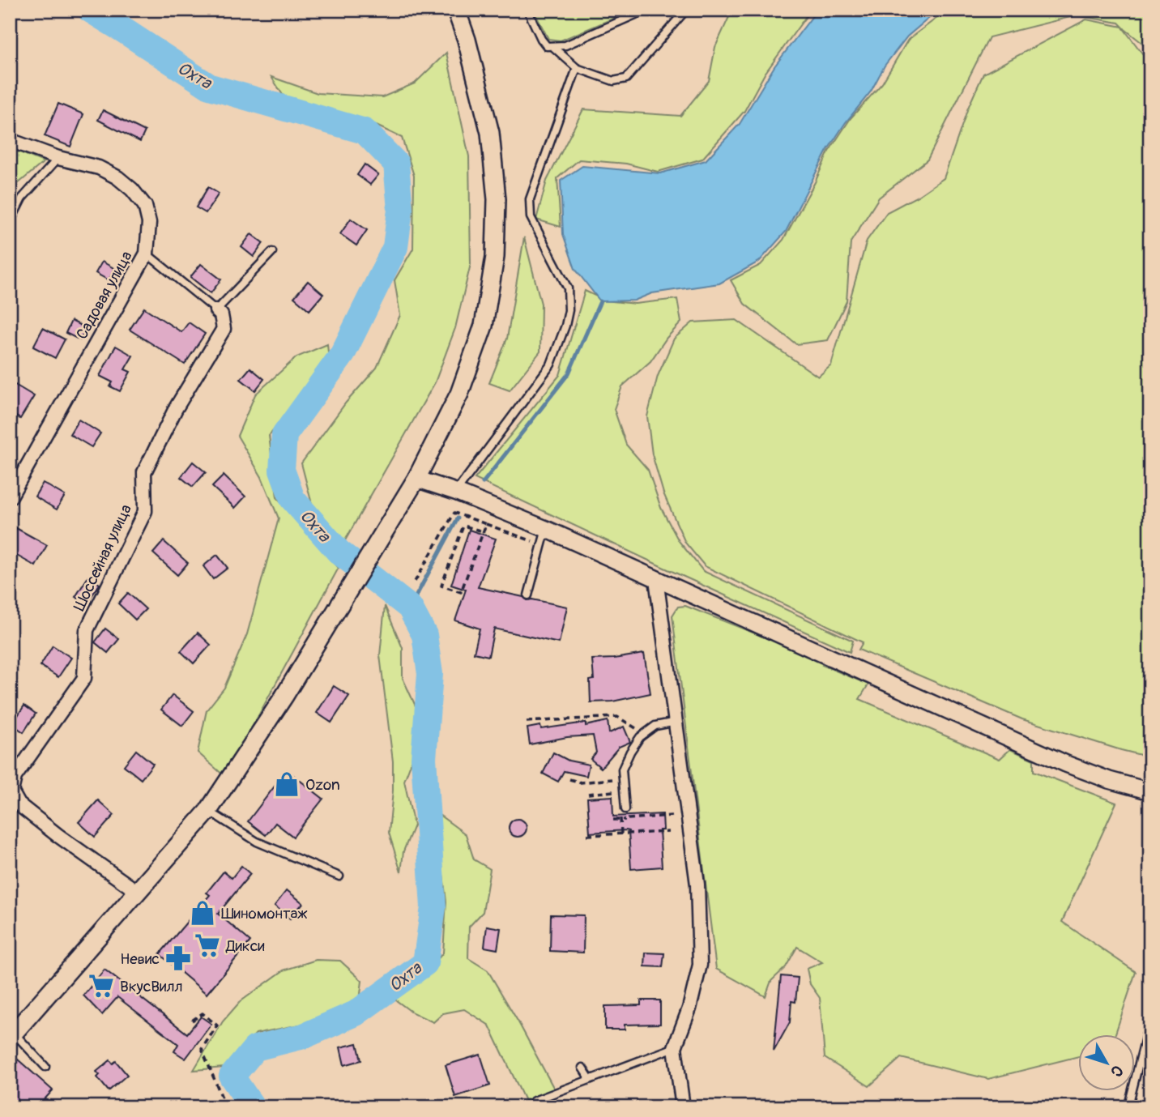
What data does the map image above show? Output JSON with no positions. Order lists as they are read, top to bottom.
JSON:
{
  "streets": {
    "street": ["Садовая улица", "Шоссейная улица"]
  },
  "water": ["Охта"],
  "places": {
    "shop": ["Ozon", "Шиномонтаж"],
    "supermarket": ["Дикси", "ВкусВилл"],
    "pharmacy": ["Невис"]
  },
  "north": "bottom right"
}
